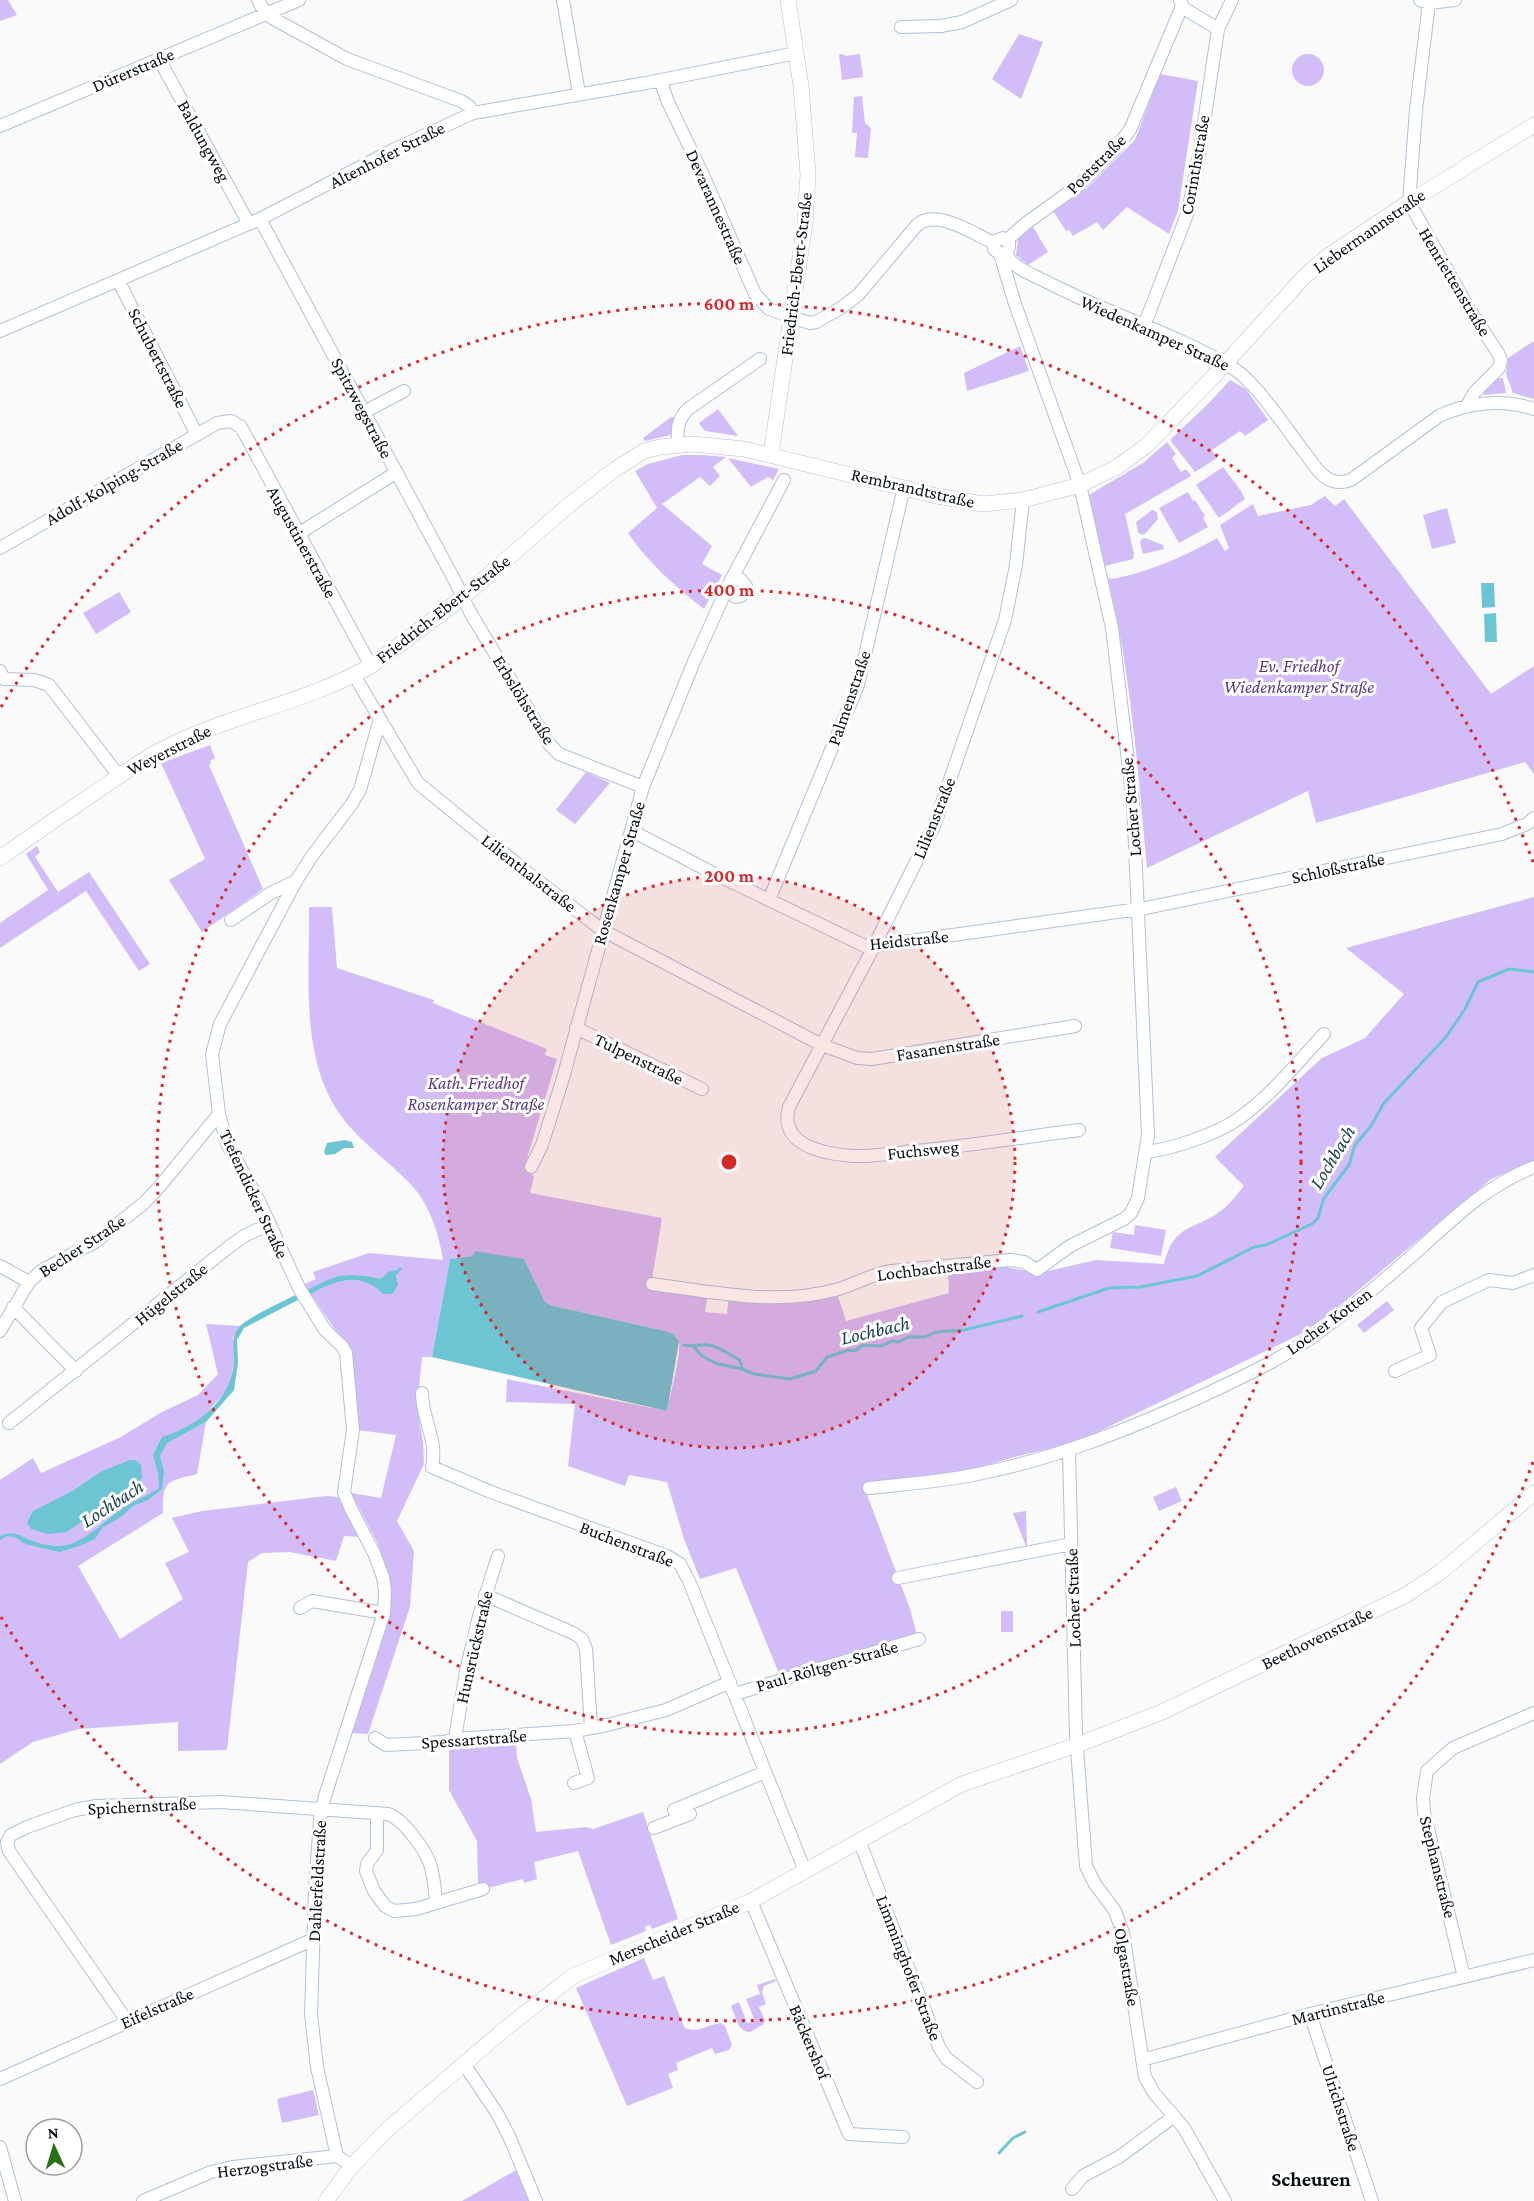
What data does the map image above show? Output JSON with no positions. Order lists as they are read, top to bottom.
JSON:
{
  "streets": {
    "main road": [
      "Liebermannstraße",
      "Friedrich-Ebert-Straße",
      "Rembrandtstraße",
      "Weyerstraße",
      "Beethovenstraße",
      "Merscheider Straße"
    ],
    "street": [
      "Dürerstraße",
      "Baldungweg",
      "Altenhofer Straße",
      "Poststraße",
      "Corinthstraße",
      "Devarannestraße",
      "Henriettenstraße",
      "Wiedenkamper Straße",
      "Schubertstraße",
      "Spitzwegstraße",
      "Adolf-Kolping-Straße",
      "Augustinerstraße",
      "Palmenstraße",
      "Erbslöhstraße",
      "Locher Straße",
      "Lilienstraße",
      "Schloßstraße",
      "Lilienthalstraße",
      "Rosenkamper Straße",
      "Heidstraße",
      "Fasanenstraße",
      "Tulpenstraße",
      "Fuchsweg",
      "Tiefendicker Straße",
      "Becher Straße",
      "Lochbachstraße",
      "Hügelstraße",
      "Locher Kotten",
      "Buchenstraße",
      "Hunsrückstraße",
      "Paul-Röltgen-Straße",
      "Spessartstraße",
      "Spichernstraße",
      "Stephanstraße",
      "Dahlerfeldstraße",
      "Olgastraße",
      "Limminghofer Straße",
      "Eifelstraße",
      "Martinstraße",
      "Bäckershof",
      "Ulrichstraße",
      "Herzogstraße"
    ]
  },
  "crossings": [
    ["Dürerstraße", "Baldungweg"],
    ["Baldungweg", "Altenhofer Straße"],
    ["Baldungweg", "Spitzwegstraße"],
    ["Altenhofer Straße", "Devarannestraße"],
    ["Altenhofer Straße", "Friedrich-Ebert-Straße"],
    ["Altenhofer Straße", "Schubertstraße"],
    ["Altenhofer Straße", "Spitzwegstraße"],
    ["Poststraße", "Wiedenkamper Straße"],
    ["Poststraße", "Locher Straße"],
    ["Corinthstraße", "Wiedenkamper Straße"],
    ["Devarannestraße", "Friedrich-Ebert-Straße"],
    ["Devarannestraße", "Wiedenkamper Straße"],
    ["Liebermannstraße", "Henriettenstraße"],
    ["Liebermannstraße", "Wiedenkamper Straße"],
    ["Liebermannstraße", "Rembrandtstraße"],
    ["Friedrich-Ebert-Straße", "Spitzwegstraße"],
    ["Friedrich-Ebert-Straße", "Rembrandtstraße"],
    ["Friedrich-Ebert-Straße", "Augustinerstraße"],
    ["Friedrich-Ebert-Straße", "Erbslöhstraße"],
    ["Friedrich-Ebert-Straße", "Weyerstraße"],
    ["Friedrich-Ebert-Straße", "Lilienthalstraße"],
    ["Henriettenstraße", "Wiedenkamper Straße"],
    ["Wiedenkamper Straße", "Rembrandtstraße"],
    ["Wiedenkamper Straße", "Locher Straße"],
    ["Schubertstraße", "Adolf-Kolping-Straße"],
    ["Spitzwegstraße", "Erbslöhstraße"],
    ["Adolf-Kolping-Straße", "Augustinerstraße"],
    ["Rembrandtstraße", "Palmenstraße"],
    ["Rembrandtstraße", "Locher Straße"],
    ["Rembrandtstraße", "Lilienstraße"],
    ["Palmenstraße", "Heidstraße"],
    ["Erbslöhstraße", "Rosenkamper Straße"],
    ["Weyerstraße", "Lilienthalstraße"],
    ["Locher Straße", "Schloßstraße"],
    ["Locher Straße", "Heidstraße"],
    ["Locher Straße", "Lochbachstraße"],
    ["Locher Straße", "Locher Kotten"],
    ["Locher Straße", "Beethovenstraße"],
    ["Locher Straße", "Merscheider Straße"],
    ["Locher Straße", "Olgastraße"],
    ["Lilienstraße", "Lilienthalstraße"],
    ["Lilienstraße", "Heidstraße"],
    ["Lilienstraße", "Fasanenstraße"],
    ["Lilienstraße", "Fuchsweg"],
    ["Schloßstraße", "Heidstraße"],
    ["Lilienthalstraße", "Rosenkamper Straße"],
    ["Lilienthalstraße", "Fasanenstraße"],
    ["Lilienthalstraße", "Tiefendicker Straße"],
    ["Rosenkamper Straße", "Heidstraße"],
    ["Rosenkamper Straße", "Tulpenstraße"],
    ["Tiefendicker Straße", "Becher Straße"],
    ["Tiefendicker Straße", "Hügelstraße"],
    ["Tiefendicker Straße", "Dahlerfeldstraße"],
    ["Buchenstraße", "Paul-Röltgen-Straße"],
    ["Buchenstraße", "Spessartstraße"],
    ["Buchenstraße", "Merscheider Straße"],
    ["Beethovenstraße", "Merscheider Straße"],
    ["Beethovenstraße", "Olgastraße"],
    ["Hunsrückstraße", "Spessartstraße"],
    ["Paul-Röltgen-Straße", "Spessartstraße"],
    ["Spichernstraße", "Dahlerfeldstraße"],
    ["Spichernstraße", "Eifelstraße"],
    ["Stephanstraße", "Martinstraße"],
    ["Dahlerfeldstraße", "Eifelstraße"],
    ["Dahlerfeldstraße", "Herzogstraße"],
    ["Merscheider Straße", "Olgastraße"],
    ["Merscheider Straße", "Limminghofer Straße"],
    ["Merscheider Straße", "Bäckershof"],
    ["Merscheider Straße", "Herzogstraße"],
    ["Olgastraße", "Martinstraße"],
    ["Martinstraße", "Ulrichstraße"]
  ],
  "districts": ["Scheuren"],
  "water": ["Lochbach"],
  "parks": ["Ev. Friedhof Wiedenkamper Straße", "Kath. Friedhof Rosenkamper Straße"],
  "north": "top",
  "rings": ["600 m", "400 m", "200 m"]
}
